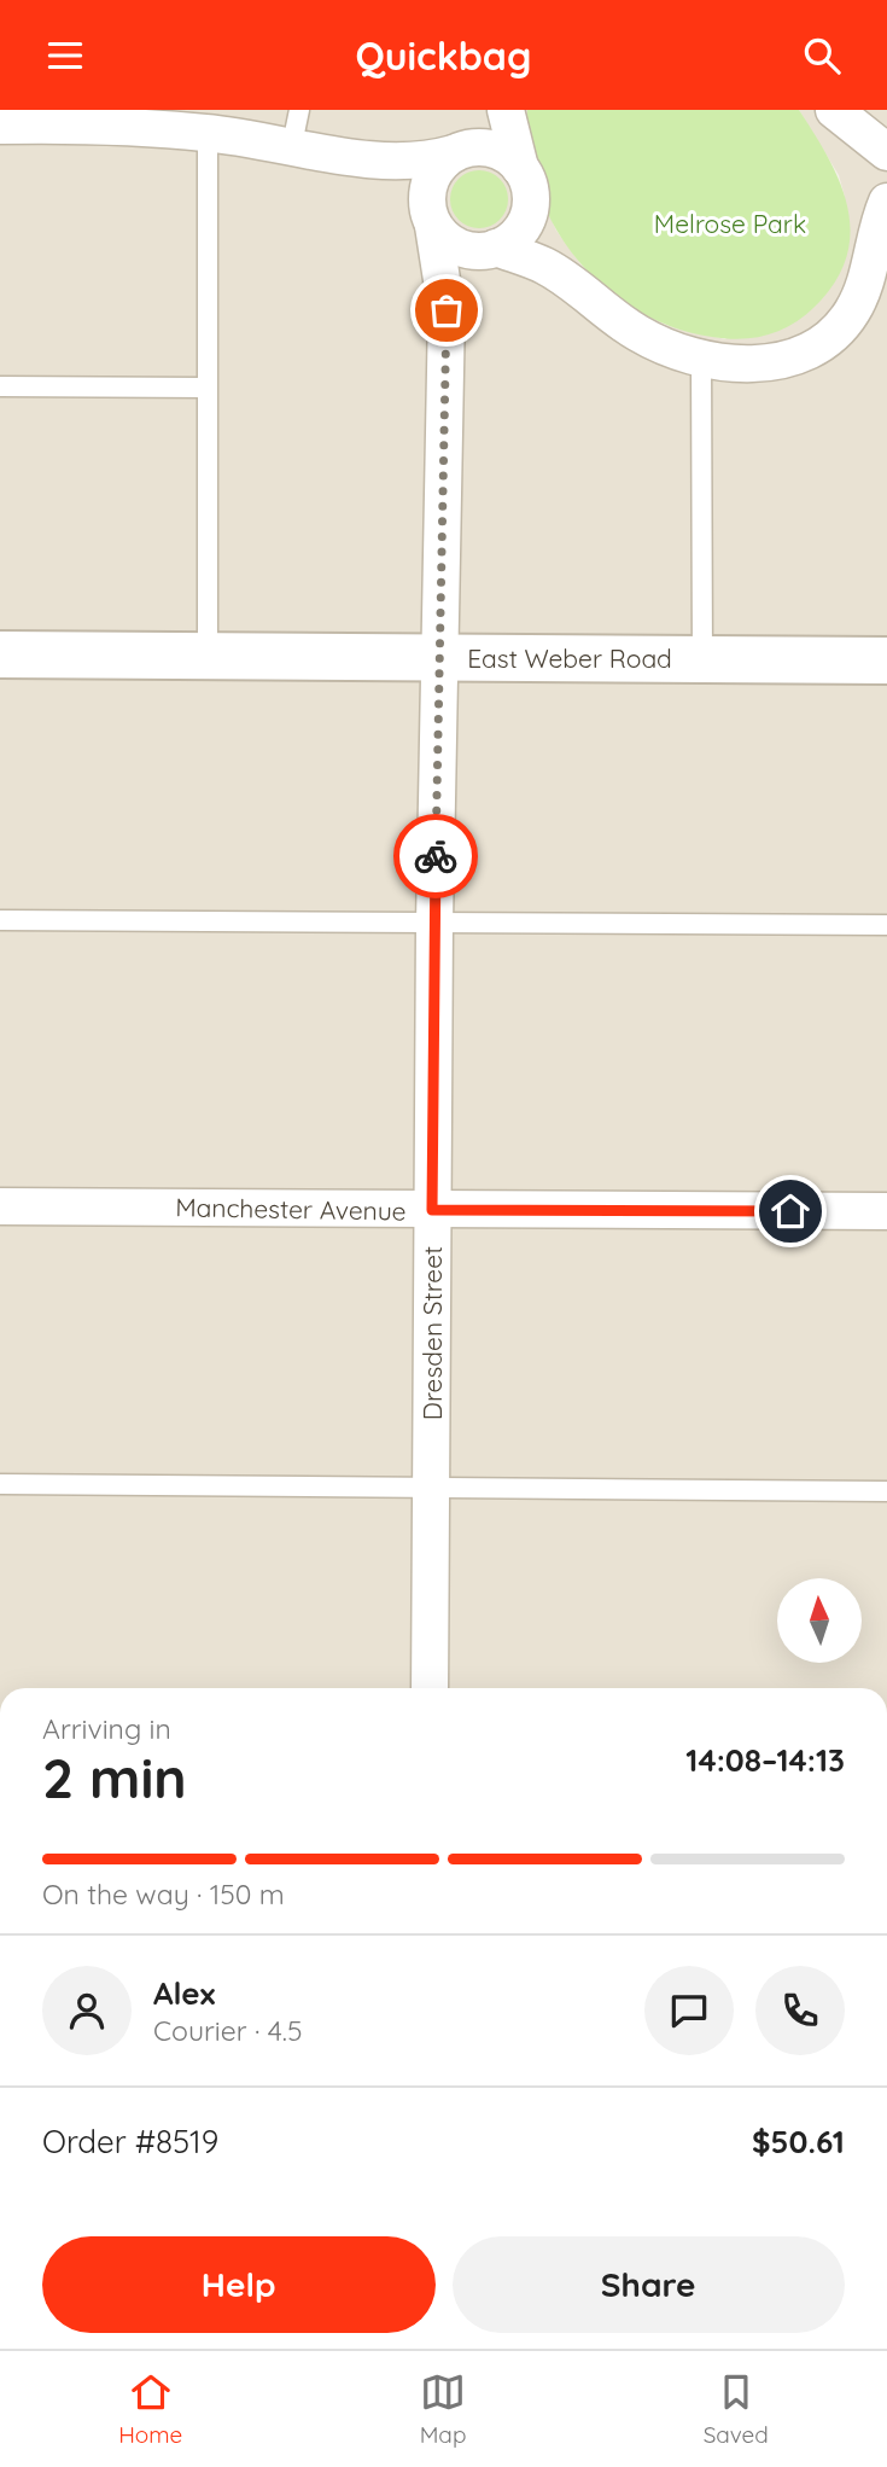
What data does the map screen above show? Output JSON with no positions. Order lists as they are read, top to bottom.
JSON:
{
  "streets": {
    "street": ["East Weber Road", "Manchester Avenue", "Dresden Street"]
  },
  "crossings": [
    ["East Weber Road", "Dresden Street"],
    ["Manchester Avenue", "Dresden Street"]
  ],
  "parks": ["Melrose Park"],
  "north": "top",
  "page": {
    "header": "Quickbag",
    "heading": ["2 min", "Arriving in", "14:08–14:13"],
    "panel": [
      "Alex",
      "Courier · 4.5",
      "Order #8519",
      "$50.61"
    ],
    "bar": "On the way · 150 m",
    "buttons": ["Help", "Share"],
    "tabs": ["Home", "Map", "Saved"]
  }
}
